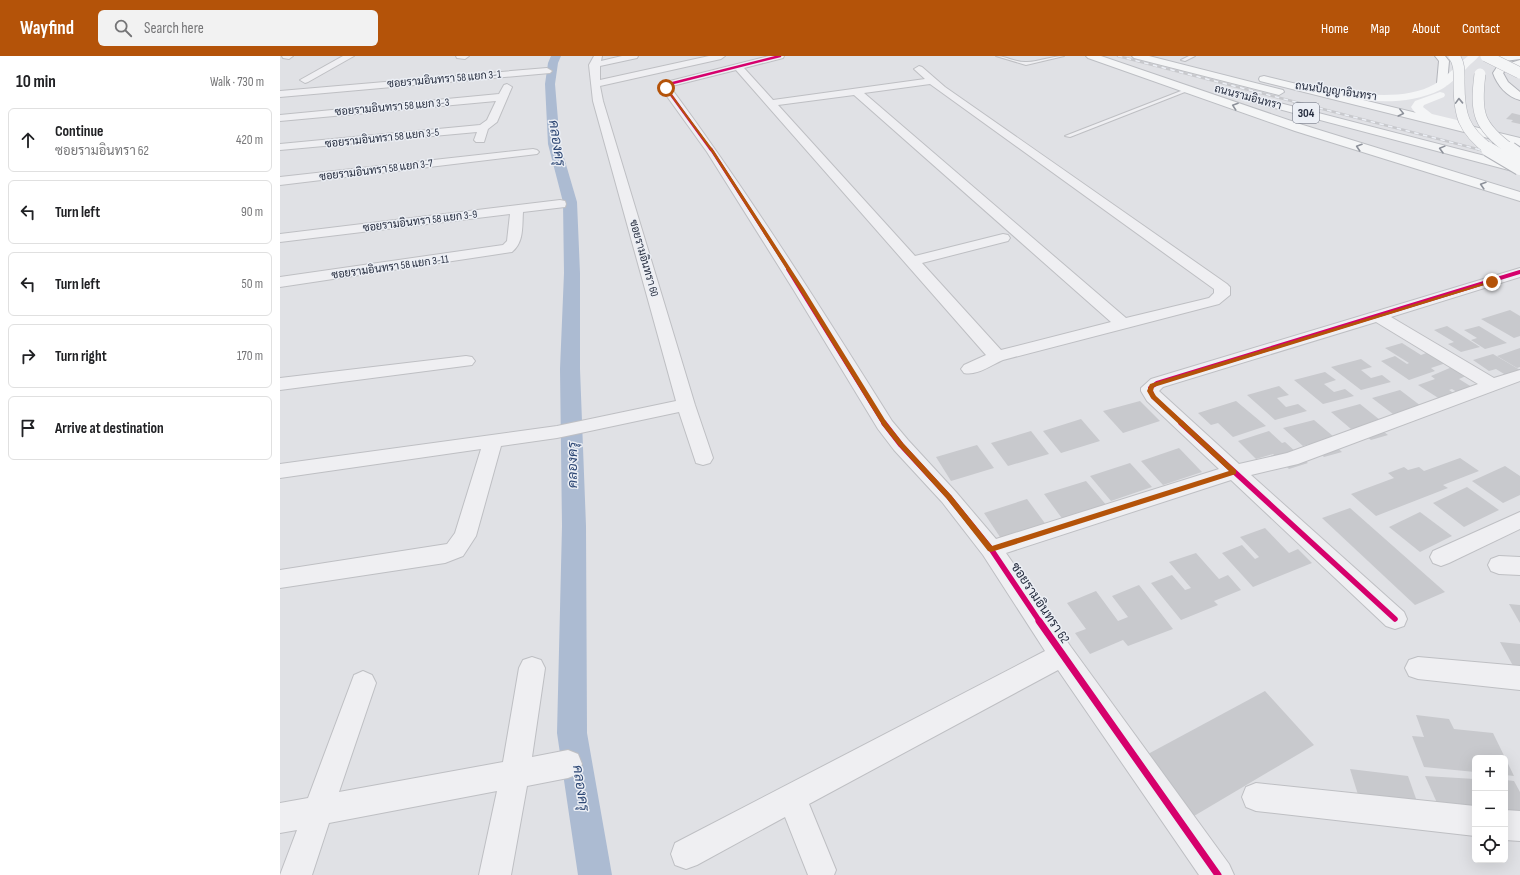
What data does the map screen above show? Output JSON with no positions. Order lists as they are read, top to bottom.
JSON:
{
  "streets": {
    "main road": ["ถนนปัญญาอินทรา", "ถนนรามอินทรา", "304"],
    "street": [
      "ซอยรามอินทรา 58 แยก 3-1",
      "ซอยรามอินทรา 58 แยก 3-3",
      "ซอยรามอินทรา 58 แยก 3-5",
      "ซอยรามอินทรา 58 แยก 3-7",
      "ซอยรามอินทรา 58 แยก 3-9",
      "ซอยรามอินทรา 60",
      "ซอยรามอินทรา 58 แยก 3-11",
      "ซอยรามอินทรา 62"
    ]
  },
  "crossings": [
    ["ซอยรามอินทรา 58 แยก 3-1", "ซอยรามอินทรา 58 แยก 3-3"],
    ["ซอยรามอินทรา 58 แยก 3-1", "ซอยรามอินทรา 58 แยก 3-5"],
    ["ซอยรามอินทรา 58 แยก 3-1", "ซอยรามอินทรา 58 แยก 3-7"],
    ["ซอยรามอินทรา 58 แยก 3-9", "ซอยรามอินทรา 58 แยก 3-11"]
  ],
  "water": ["คลองครุ"],
  "page": {
    "header": "Wayfind",
    "search": "Search here",
    "nav": [
      "Home",
      "Map",
      "About",
      "Contact"
    ],
    "heading": ["10 min", "Walk · 730 m"],
    "list": [
      ["Continue", "ซอยรามอินทรา 62", "420 m"],
      ["Turn left", "90 m"],
      ["Turn left", "50 m"],
      ["Turn right", "170 m"],
      "Arrive at destination"
    ],
    "map_buttons": ["+", "−"]
  }
}
